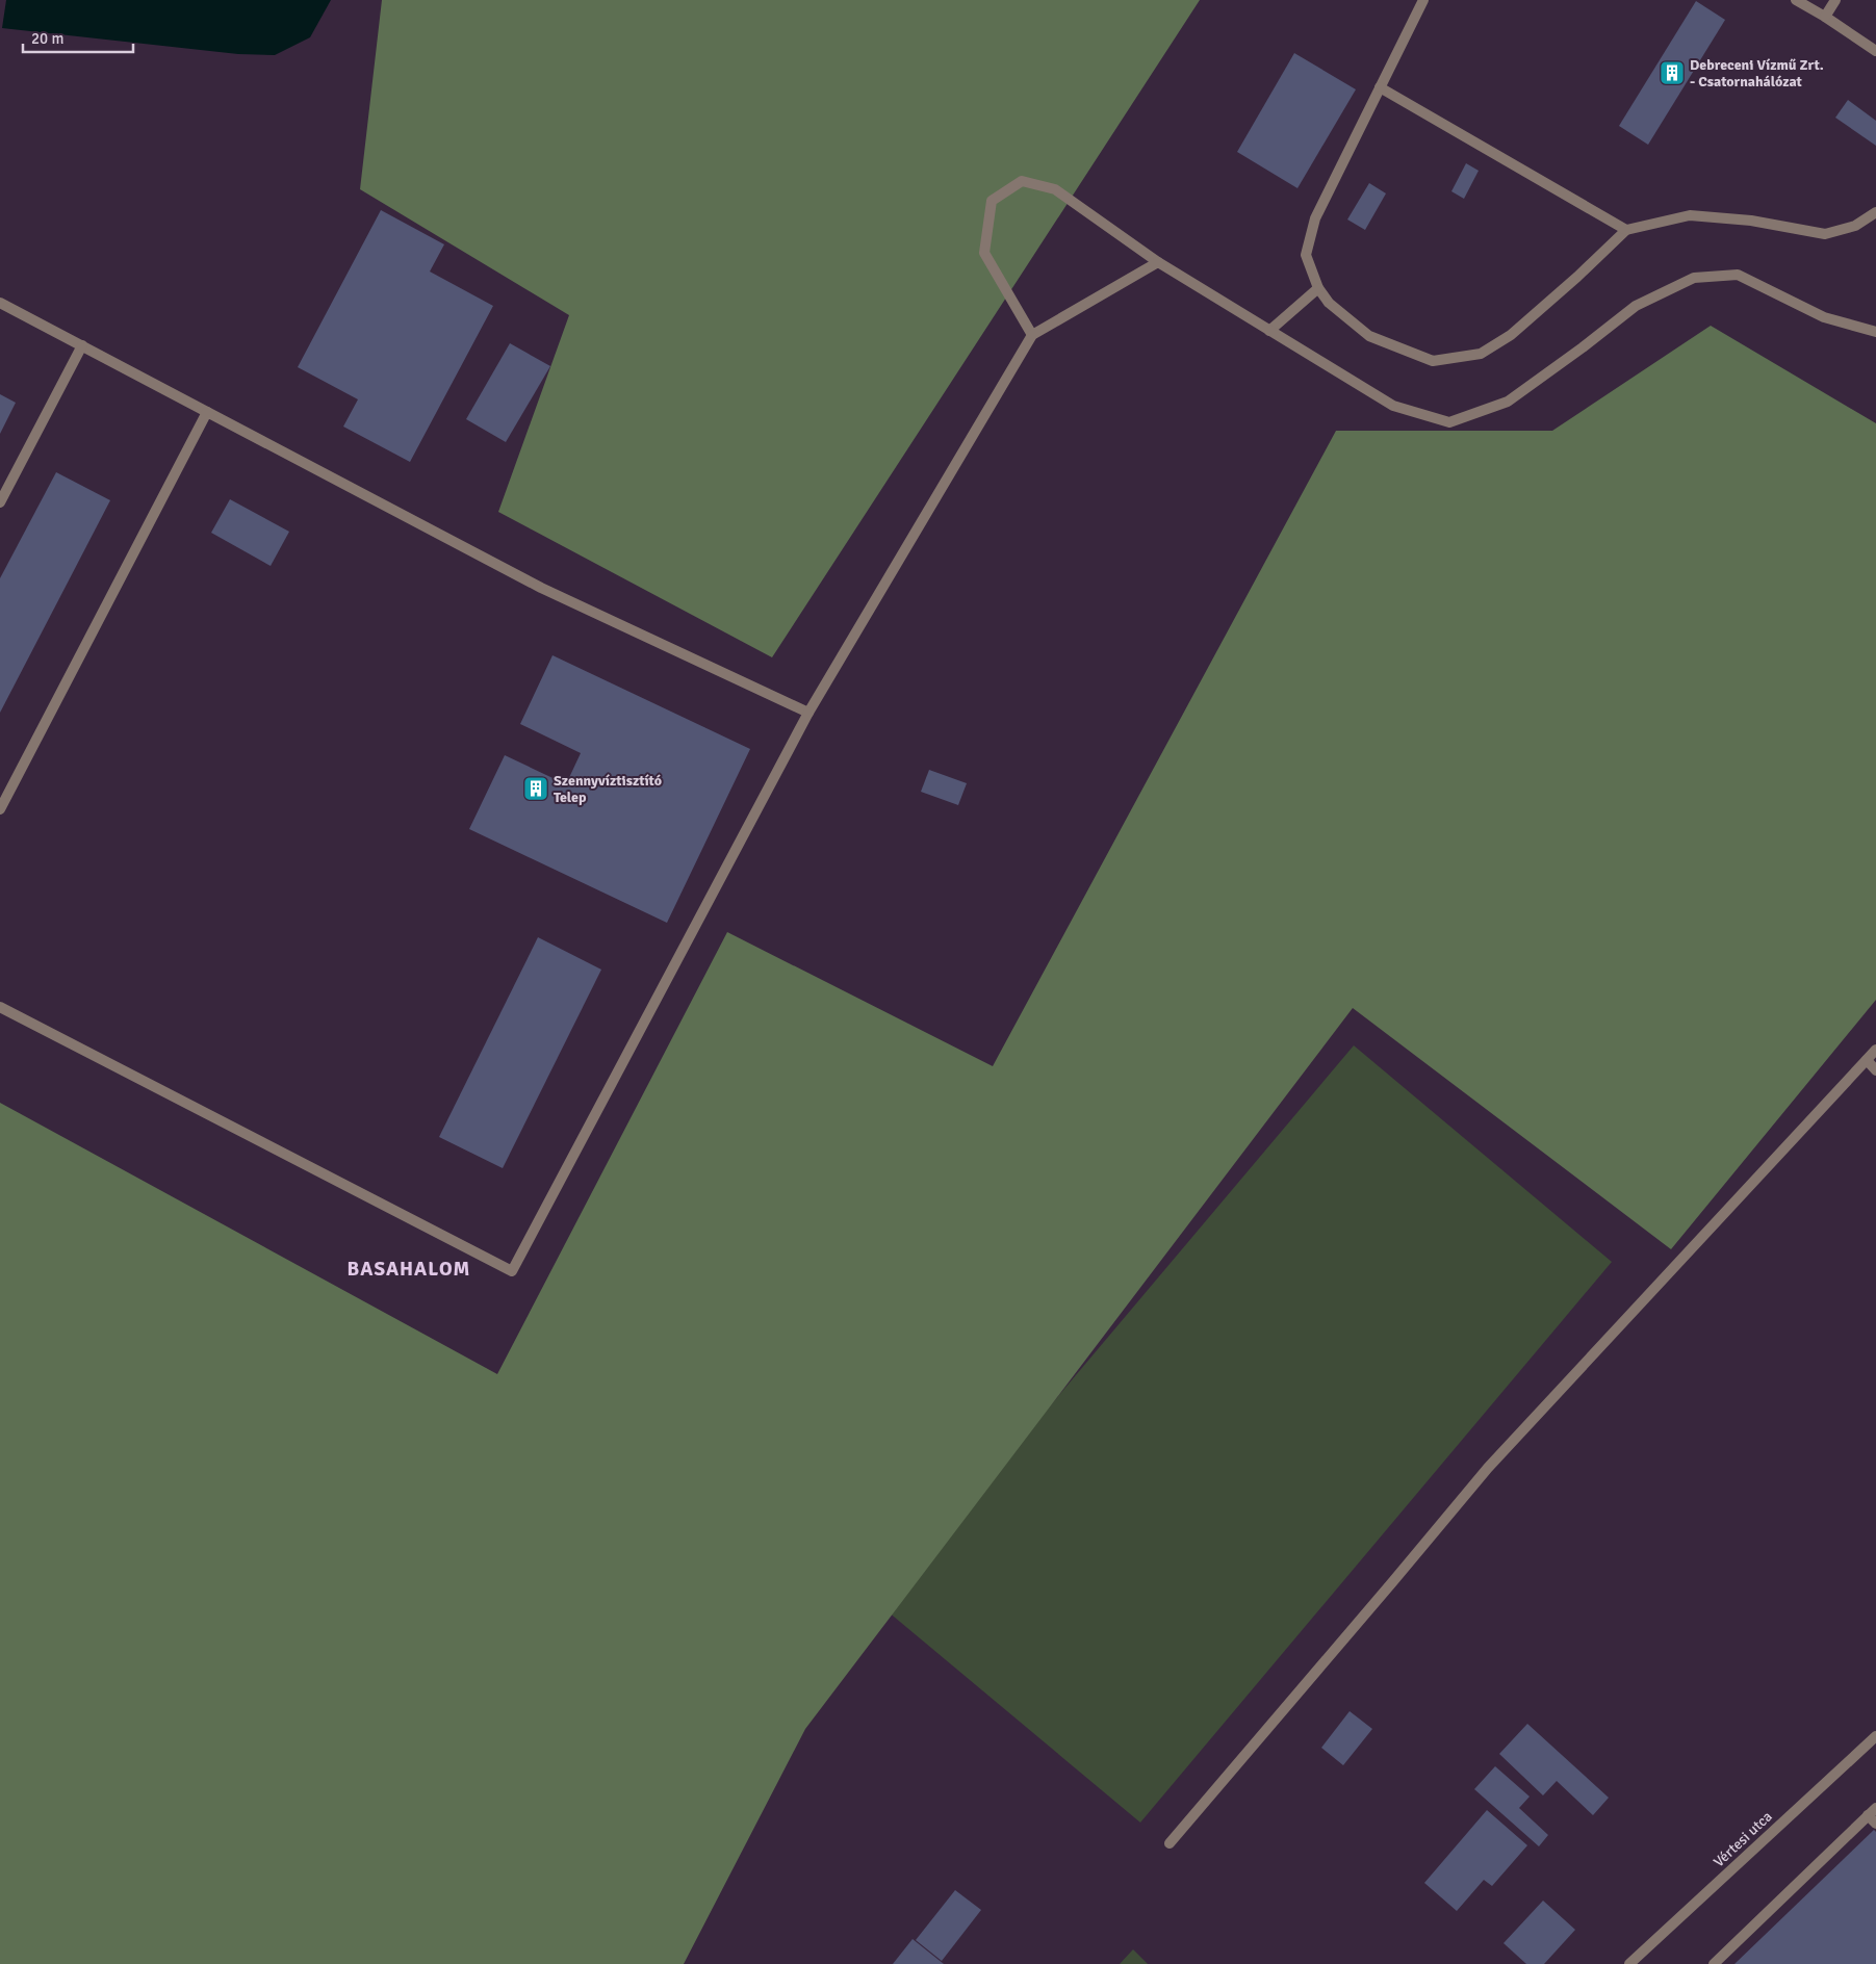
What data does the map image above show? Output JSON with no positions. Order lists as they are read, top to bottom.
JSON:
{
  "streets": {
    "street": ["Vértesi utca"]
  },
  "districts": ["BASAHALOM"],
  "places": {
    "building": ["Debreceni Vízmű Zrt. - Csatornahálózat", "Szennyvíztisztító Telep"]
  },
  "scale_bar": "20 m"
}
